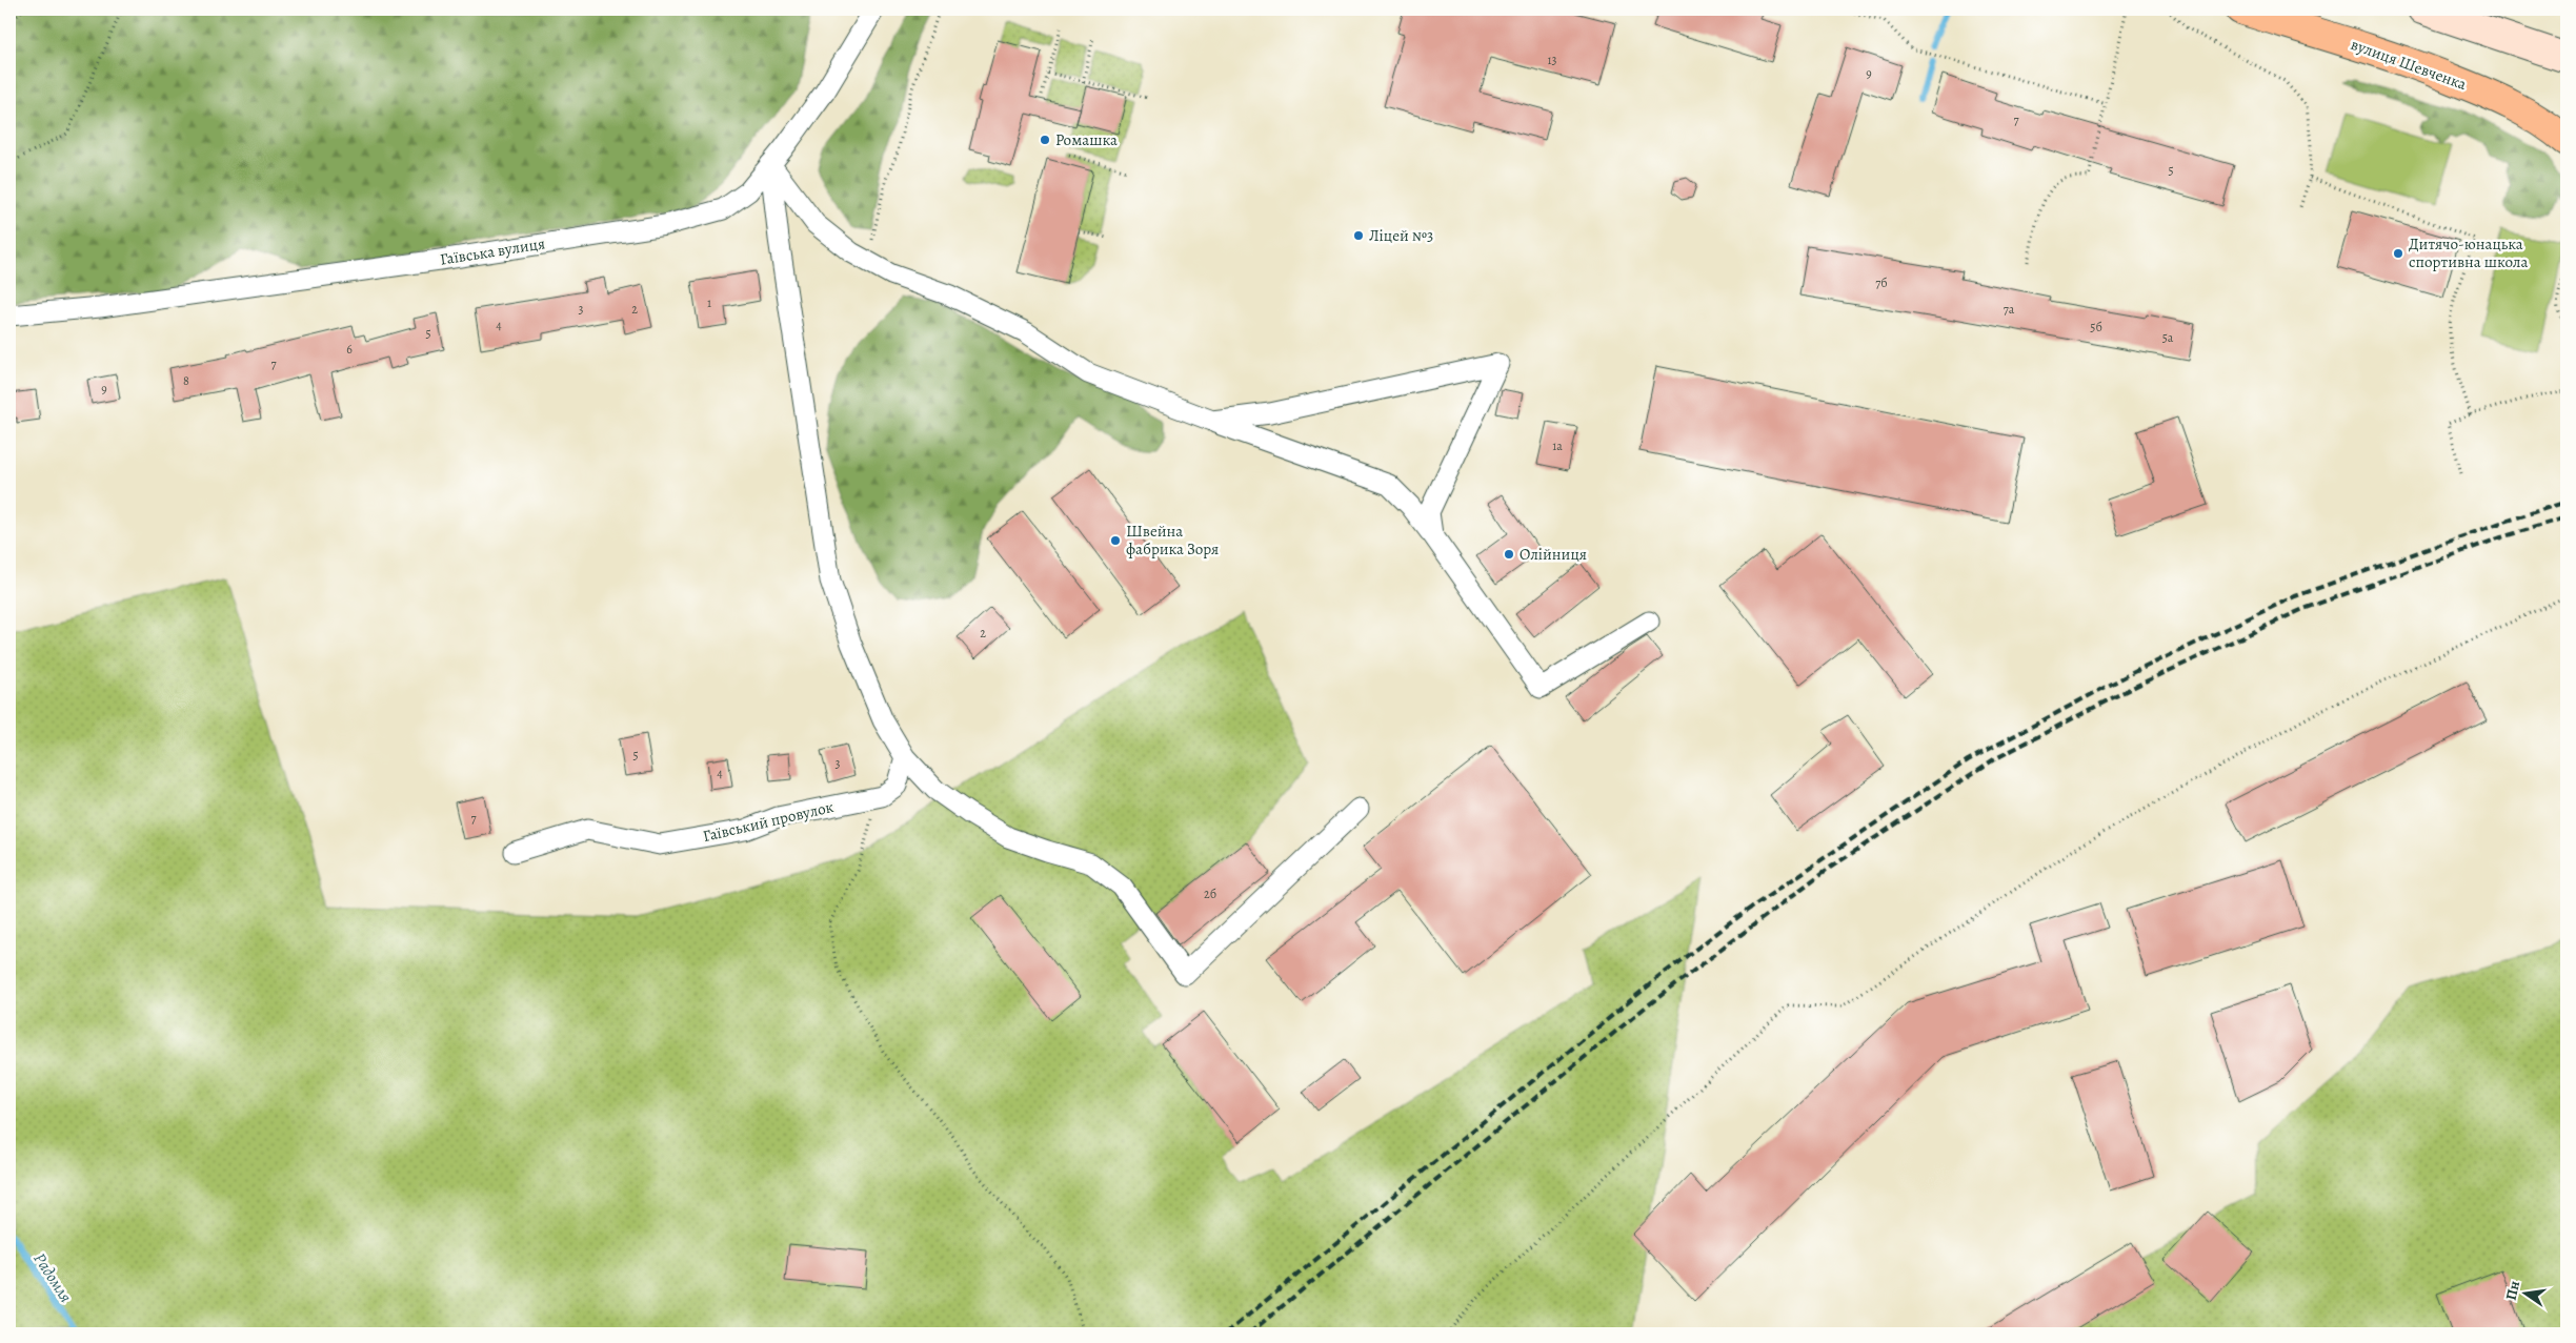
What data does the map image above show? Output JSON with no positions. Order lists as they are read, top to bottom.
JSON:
{
  "streets": {
    "main road": ["вулиця Шевченка"],
    "street": ["Гаївська вулиця", "Гаївський провулок"]
  },
  "water": ["Радомля"],
  "places": [
    "Ромашка",
    "Ліцей №3",
    "Дитячо-юнацька спортивна школа",
    "Швейна фабрика Зоря",
    "Олійниця"
  ],
  "house_numbers": [
    "13",
    "9",
    "7",
    "5",
    "7б",
    "1",
    "3",
    "2",
    "7а",
    "4",
    "5б",
    "5",
    "5а",
    "6",
    "7",
    "8",
    "9",
    "1а",
    "2",
    "5",
    "3",
    "4",
    "7",
    "2б"
  ],
  "north": "left"
}
